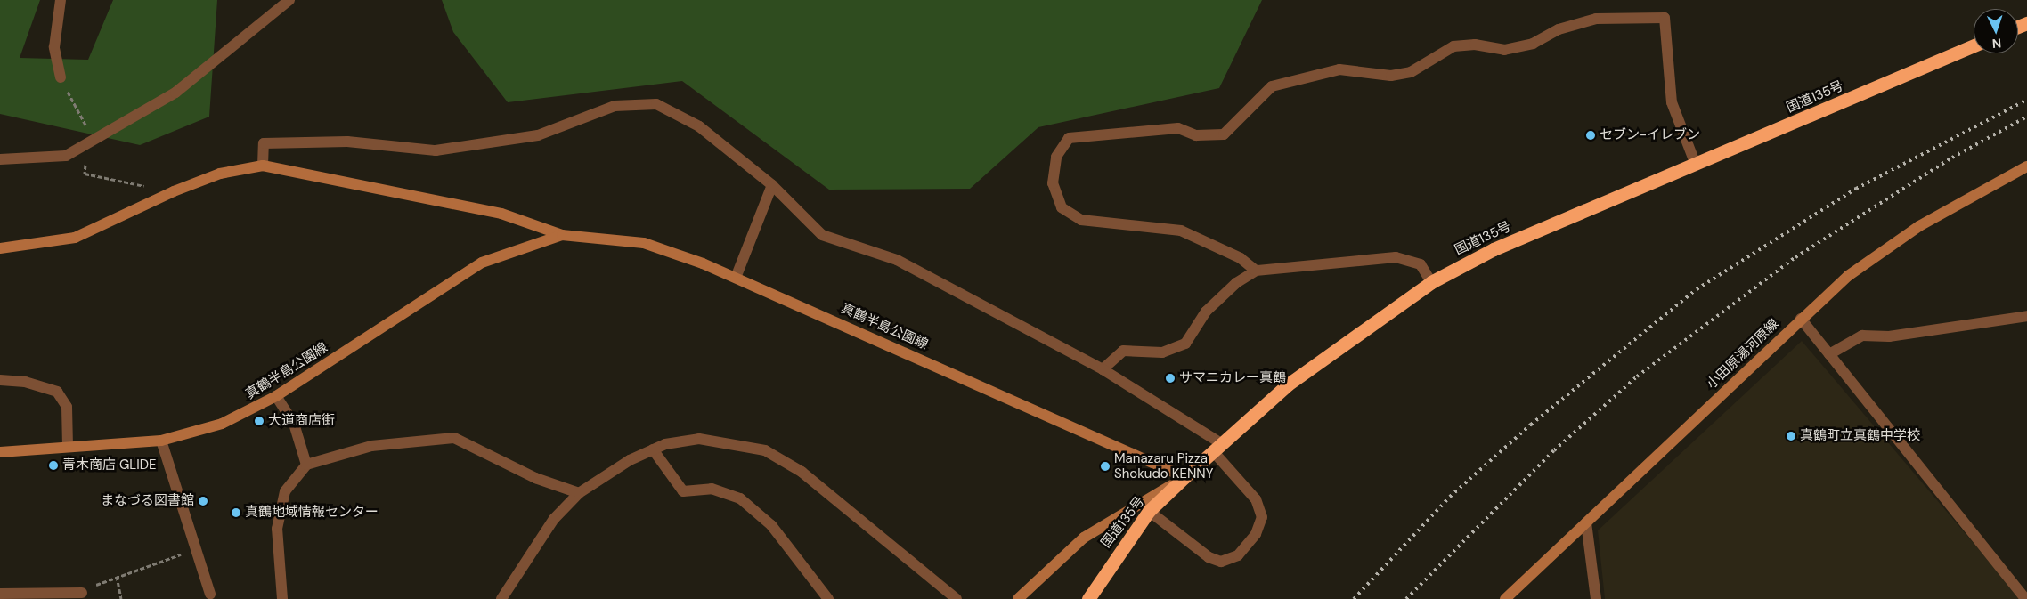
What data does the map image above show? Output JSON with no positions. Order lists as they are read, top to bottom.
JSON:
{
  "streets": {
    "highway": ["国道135号"],
    "main road": ["真鶴半島公園線", "小田原湯河原線"]
  },
  "crossings": [
    ["国道135号", "真鶴半島公園線"]
  ],
  "places": [
    "セブン-イレブン",
    "サマニカレー真鶴",
    "大道商店街",
    "真鶴町立真鶴中学校",
    "青木商店 GLIDE",
    "Manazaru Pizza Shokudo KENNY",
    "まなづる図書館",
    "真鶴地域情報センター"
  ],
  "north": "bottom"
}
